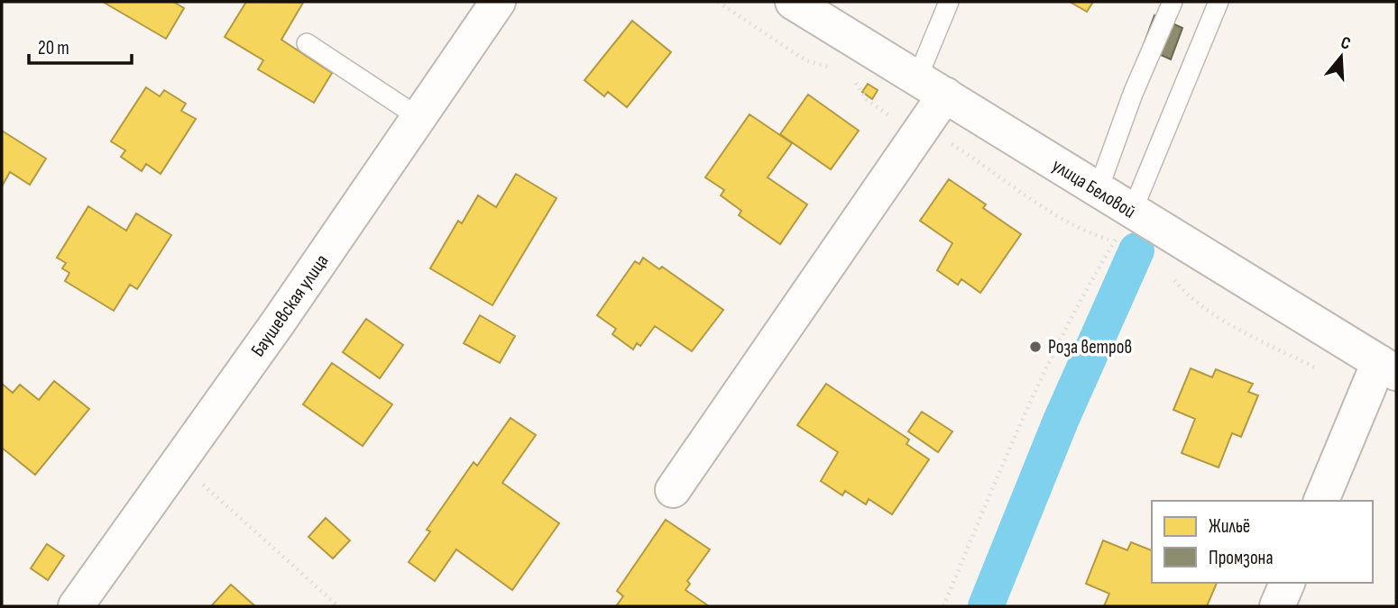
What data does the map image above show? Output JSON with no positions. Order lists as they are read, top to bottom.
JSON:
{
  "streets": {
    "street": ["улица Беловой", "Баушевская улица"]
  },
  "places": ["Роза ветров"],
  "legend": ["Жильё", "Промзона"],
  "scale_bar": "20 m",
  "north": "top"
}
